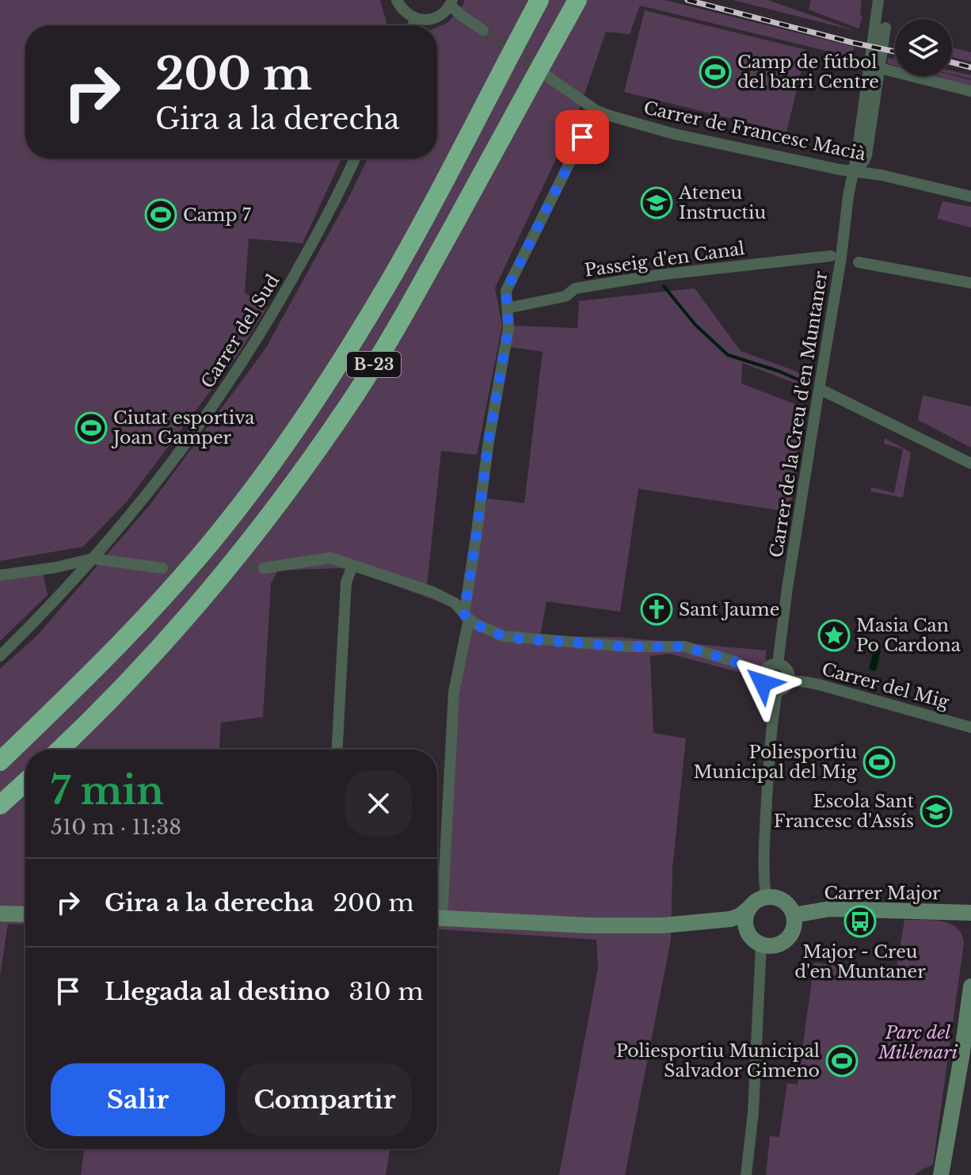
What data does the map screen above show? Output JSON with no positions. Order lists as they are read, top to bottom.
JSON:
{
  "streets": {
    "highway": ["B-23"],
    "street": [
      "Carrer de Francesc Macià",
      "Passeig d'en Canal",
      "Carrer del Sud",
      "Carrer de la Creu d'en Muntaner",
      "Carrer del Mig",
      "Carrer Major"
    ]
  },
  "crossings": [
    ["Carrer de Francesc Macià", "Carrer de la Creu d'en Muntaner"],
    ["Carrer de la Creu d'en Muntaner", "Carrer del Mig"]
  ],
  "parks": ["Parc del Mil·lenari"],
  "places": {
    "sports": [
      "Camp de fútbol del barri Centre",
      "Camp 7",
      "Ciutat esportiva Joan Gamper",
      "Poliesportiu Municipal del Mig",
      "Poliesportiu Municipal Salvador Gimeno"
    ],
    "school or university": ["Ateneu Instructiu", "Escola Sant Francesc d'Assís"],
    "church": ["Sant Jaume"],
    "place": ["Masia Can Po Cardona"],
    "bus stop": ["Major - Creu d'en Muntaner"]
  },
  "page": {
    "turn": ["200 m", "Gira a la derecha"],
    "heading": ["7 min", "510 m · 11:38"],
    "list": [
      {
        "name": "Gira a la derecha",
        "value": "200 m"
      },
      {
        "name": "Llegada al destino",
        "value": "310 m"
      }
    ],
    "buttons": ["Salir", "Compartir"]
  }
}
